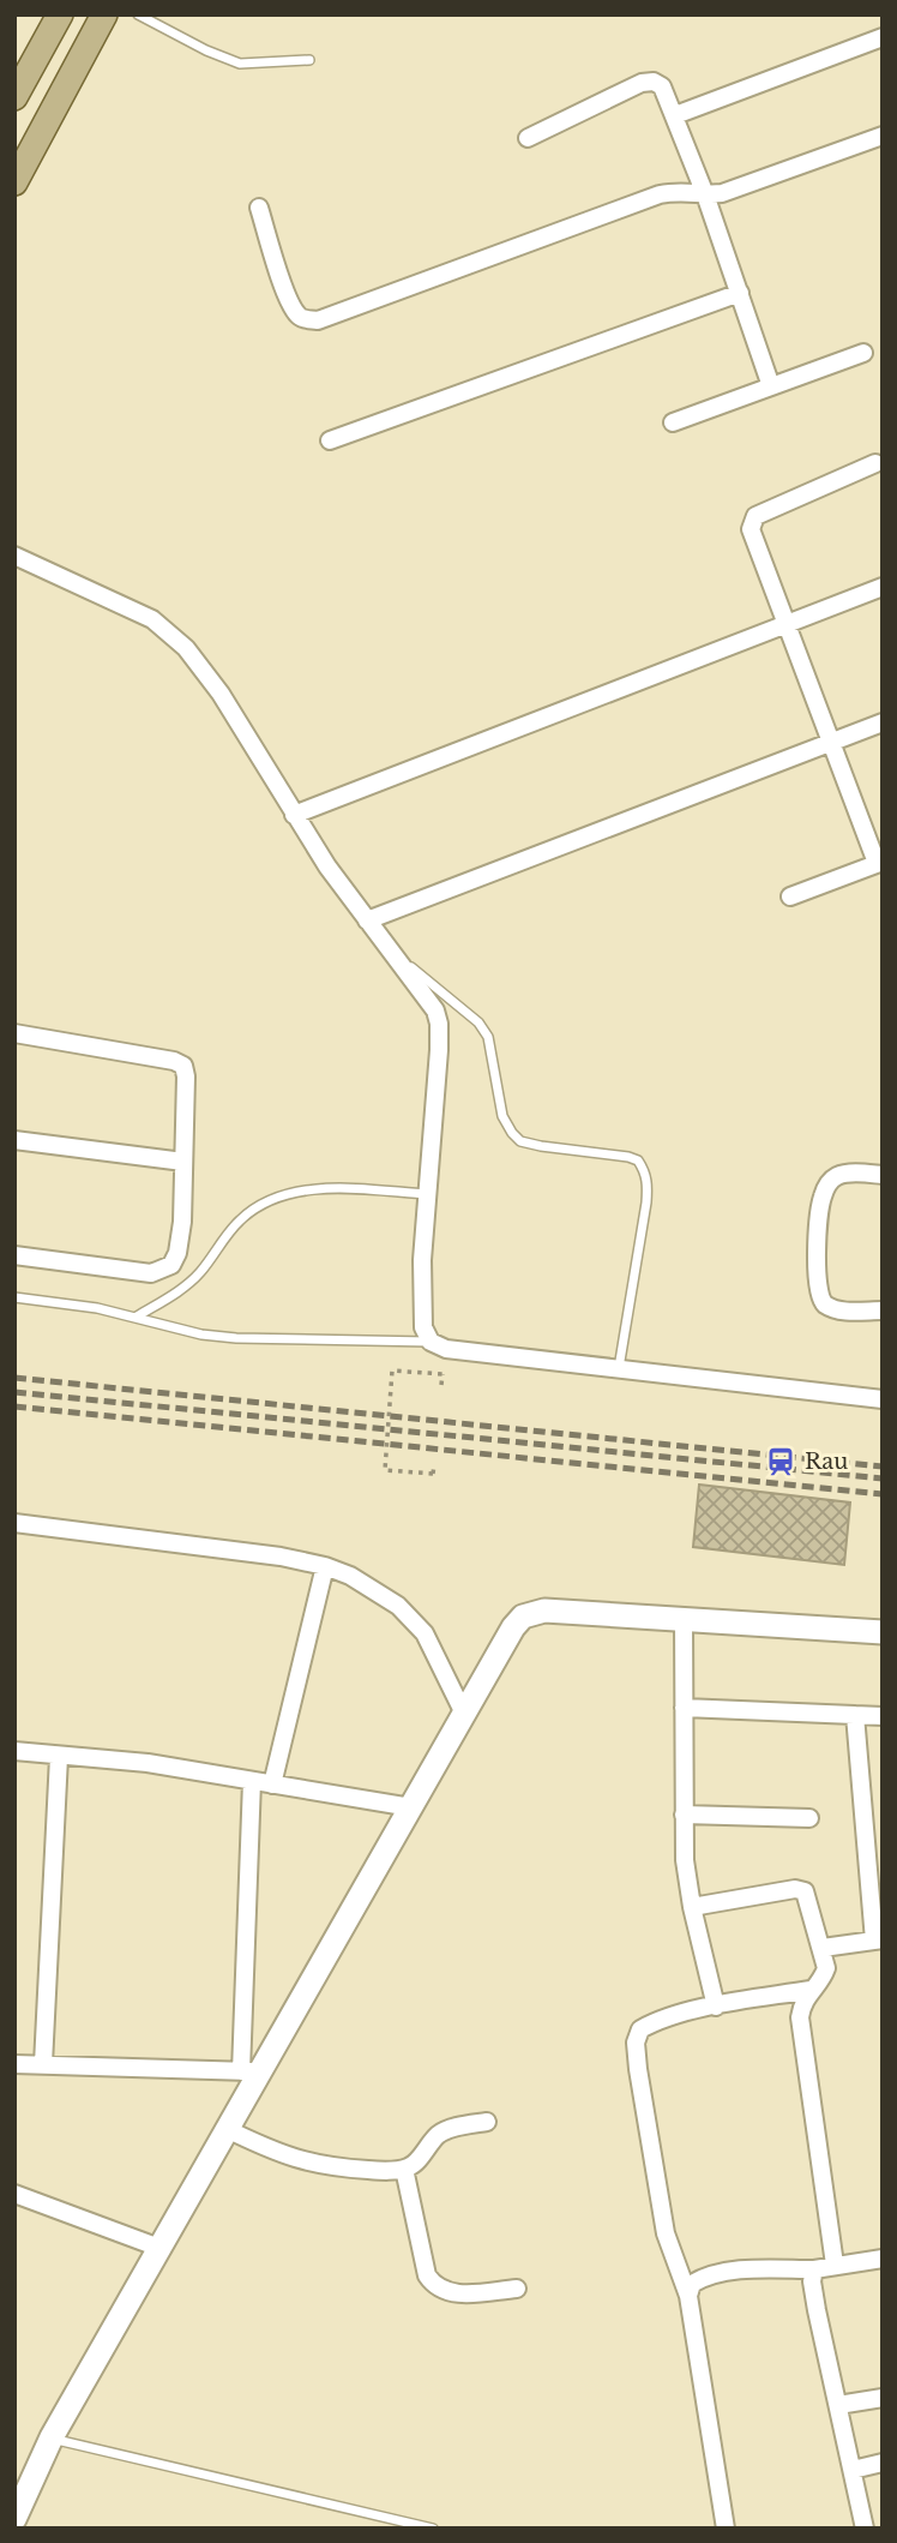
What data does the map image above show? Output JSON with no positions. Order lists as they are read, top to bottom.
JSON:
{
  "places": {
    "station": ["Rau"]
  }
}
